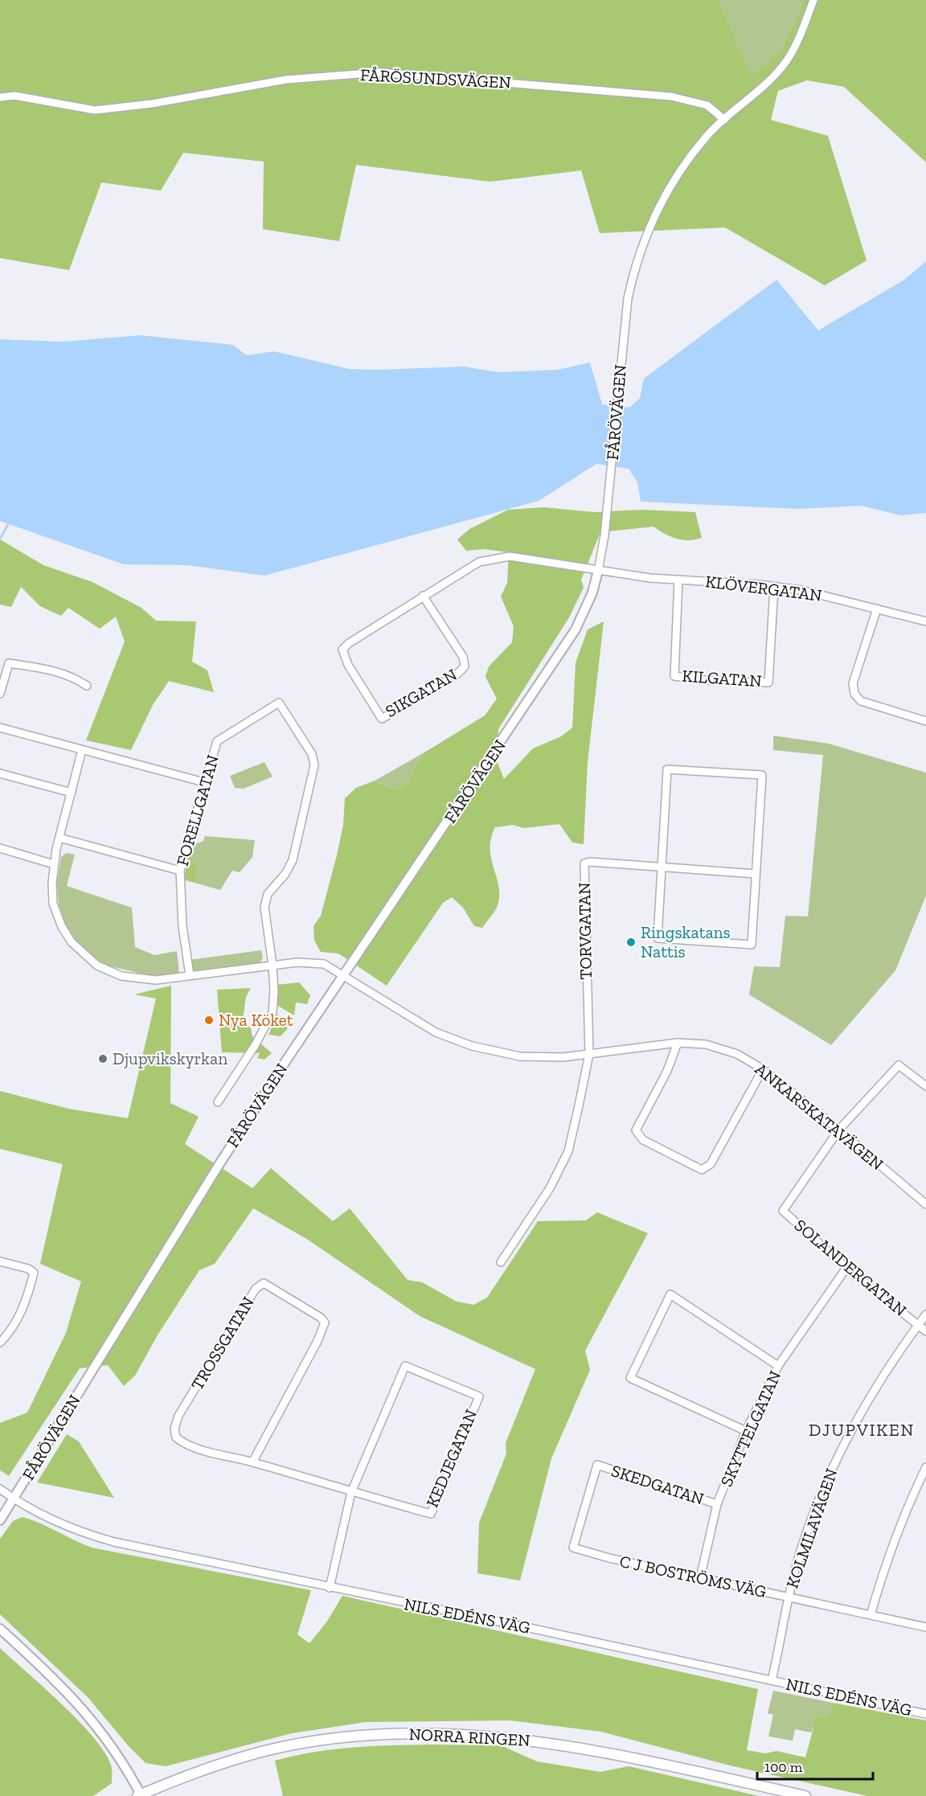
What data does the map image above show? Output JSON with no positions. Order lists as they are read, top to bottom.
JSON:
{
  "streets": {
    "main road": ["NORRA RINGEN"],
    "street": [
      "FÅRÖSUNDSVÄGEN",
      "FÅRÖVÄGEN",
      "KLÖVERGATAN",
      "KILGATAN",
      "SIKGATAN",
      "FORELLGATAN",
      "TORVGATAN",
      "ANKARSKATAVÄGEN",
      "SOLANDERGATAN",
      "TROSSGATAN",
      "SKYTTELGATAN",
      "KEDJEGATAN",
      "SKEDGATAN",
      "KOLMILAVÄGEN",
      "C J BOSTRÖMS VÄG",
      "NILS EDÉNS VÄG"
    ]
  },
  "crossings": [
    ["FÅRÖSUNDSVÄGEN", "FÅRÖVÄGEN"],
    ["FÅRÖVÄGEN", "KLÖVERGATAN"],
    ["FÅRÖVÄGEN", "SIKGATAN"],
    ["FÅRÖVÄGEN", "ANKARSKATAVÄGEN"],
    ["FÅRÖVÄGEN", "NILS EDÉNS VÄG"],
    ["KLÖVERGATAN", "KILGATAN"],
    ["KLÖVERGATAN", "SIKGATAN"],
    ["FORELLGATAN", "ANKARSKATAVÄGEN"],
    ["TORVGATAN", "ANKARSKATAVÄGEN"],
    ["ANKARSKATAVÄGEN", "SOLANDERGATAN"],
    ["SOLANDERGATAN", "SKYTTELGATAN"],
    ["SOLANDERGATAN", "KOLMILAVÄGEN"],
    ["TROSSGATAN", "KEDJEGATAN"],
    ["SKYTTELGATAN", "SKEDGATAN"],
    ["SKYTTELGATAN", "C J BOSTRÖMS VÄG"],
    ["KEDJEGATAN", "NILS EDÉNS VÄG"],
    ["SKEDGATAN", "C J BOSTRÖMS VÄG"],
    ["KOLMILAVÄGEN", "C J BOSTRÖMS VÄG"],
    ["KOLMILAVÄGEN", "NILS EDÉNS VÄG"]
  ],
  "districts": ["DJUPVIKEN"],
  "places": ["Ringskatans Nattis", "Nya Köket", "Djupvikskyrkan"],
  "scale_bar": "100 m"
}
